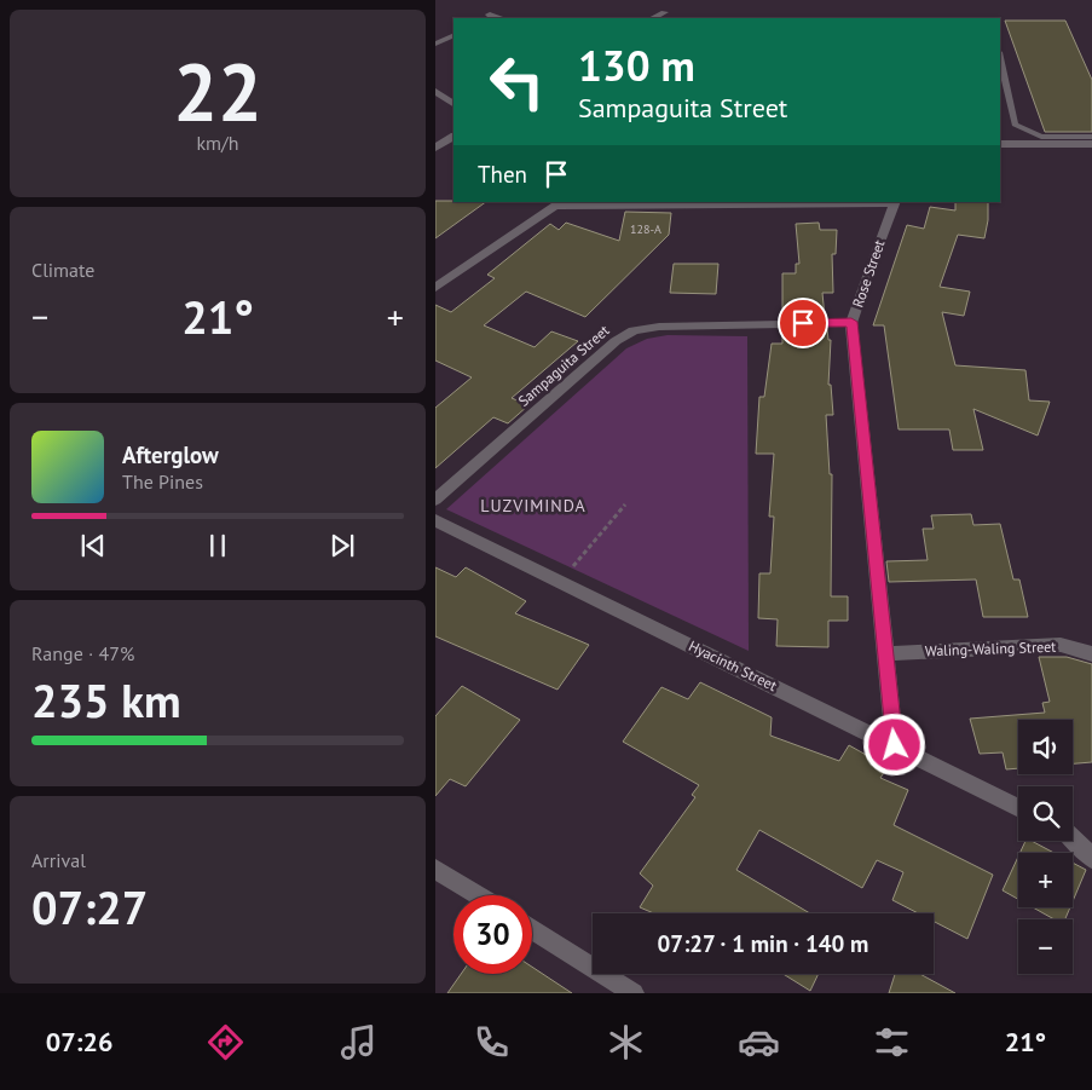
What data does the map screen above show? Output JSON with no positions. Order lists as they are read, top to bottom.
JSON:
{
  "streets": {
    "street": [
      "Rose Street",
      "Sampaguita Street",
      "Waling-Waling Street",
      "Hyacinth Street"
    ]
  },
  "crossings": [
    ["Rose Street", "Sampaguita Street"],
    ["Rose Street", "Waling-Waling Street"],
    ["Rose Street", "Hyacinth Street"]
  ],
  "districts": ["LUZVIMINDA"],
  "house_numbers": ["128-A"],
  "page": {
    "tile": [
      ["22", "km/h"],
      "Climate",
      ["Range · 47%", "235 km"],
      ["Arrival", "07:27"]
    ],
    "turn": ["130 m", "Sampaguita Street"],
    "then": "Then",
    "heat": ["−", "21°", "+"],
    "song": ["Afterglow", "The Pines"],
    "map_buttons": ["+", "−"],
    "limit": "30",
    "trip": "07:27 · 1 min · 140 m",
    "tabs": ["07:26", "21°"]
  }
}
